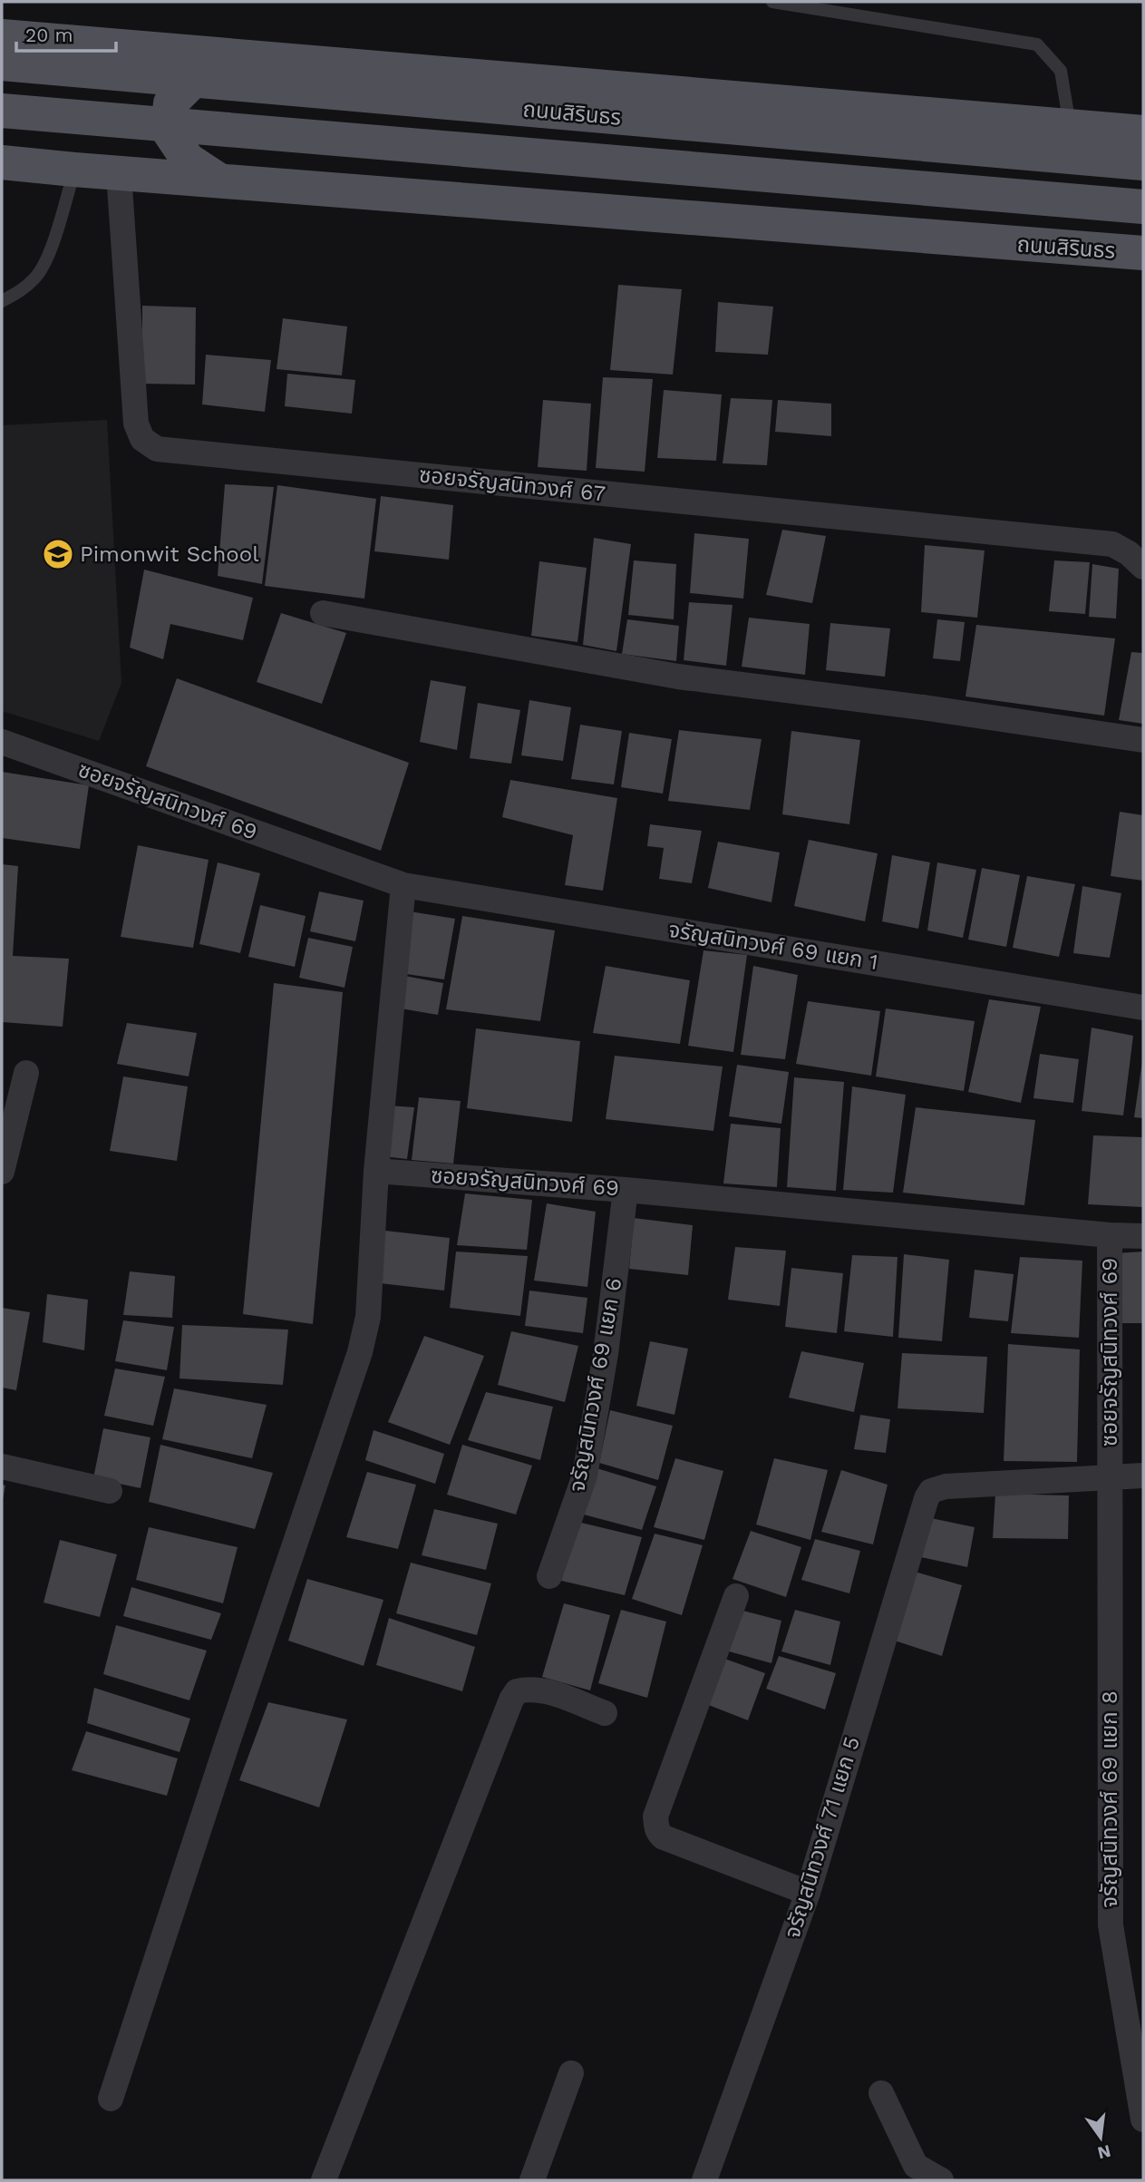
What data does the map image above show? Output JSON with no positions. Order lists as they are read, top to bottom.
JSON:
{
  "streets": {
    "main road": ["ถนนสิรินธร"],
    "street": [
      "ซอยจรัญสนิทวงศ์ 67",
      "ซอยจรัญสนิทวงศ์ 69",
      "จรัญสนิทวงศ์ 69 แยก 1",
      "จรัญสนิทวงศ์ 69 แยก 6",
      "จรัญสนิทวงศ์ 69 แยก 8",
      "จรัญสนิทวงศ์ 71 แยก 5"
    ]
  },
  "crossings": [
    ["ถนนสิรินธร", "ซอยจรัญสนิทวงศ์ 67"],
    ["ซอยจรัญสนิทวงศ์ 69", "จรัญสนิทวงศ์ 69 แยก 1"],
    ["ซอยจรัญสนิทวงศ์ 69", "จรัญสนิทวงศ์ 69 แยก 6"],
    ["ซอยจรัญสนิทวงศ์ 69", "จรัญสนิทวงศ์ 69 แยก 8"],
    ["ซอยจรัญสนิทวงศ์ 69", "จรัญสนิทวงศ์ 71 แยก 5"],
    ["จรัญสนิทวงศ์ 69 แยก 8", "จรัญสนิทวงศ์ 71 แยก 5"]
  ],
  "places": {
    "school or university": ["Pimonwit School"]
  },
  "scale_bar": "20 m",
  "north": "bottom"
}
